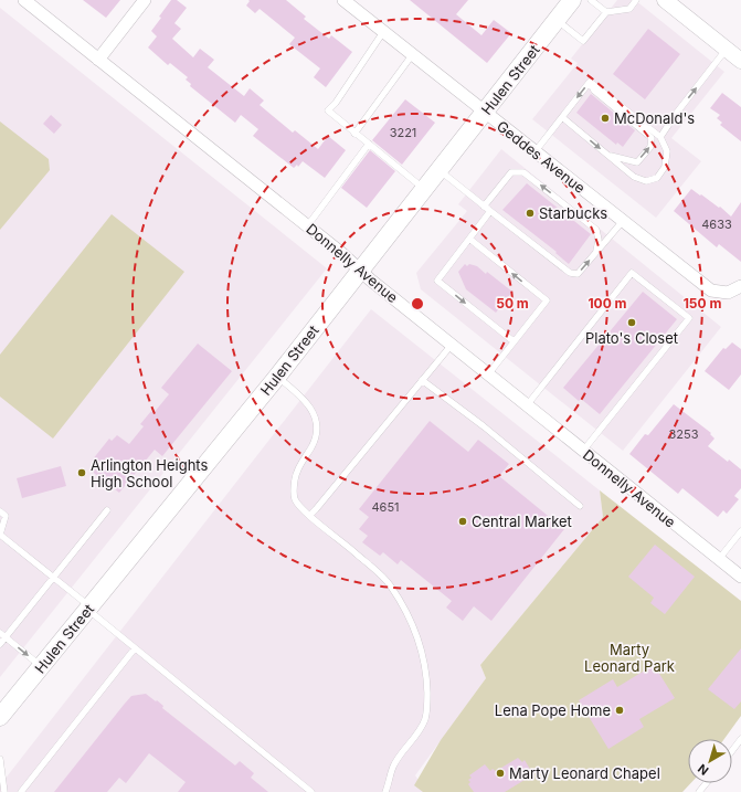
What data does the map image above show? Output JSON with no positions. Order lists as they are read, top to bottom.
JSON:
{
  "streets": {
    "main road": ["Hulen Street"],
    "street": ["Geddes Avenue", "Donnelly Avenue"]
  },
  "crossings": [
    ["Hulen Street", "Geddes Avenue"],
    ["Hulen Street", "Donnelly Avenue"]
  ],
  "parks": ["Marty Leonard Park"],
  "places": [
    "McDonald's",
    "Starbucks",
    "Plato's Closet",
    "Arlington Heights High School",
    "Central Market",
    "Lena Pope Home",
    "Marty Leonard Chapel"
  ],
  "house_numbers": [
    "3221",
    "4633",
    "3253",
    "4651"
  ],
  "north": "bottom left",
  "rings": ["50 m", "100 m", "150 m"]
}
